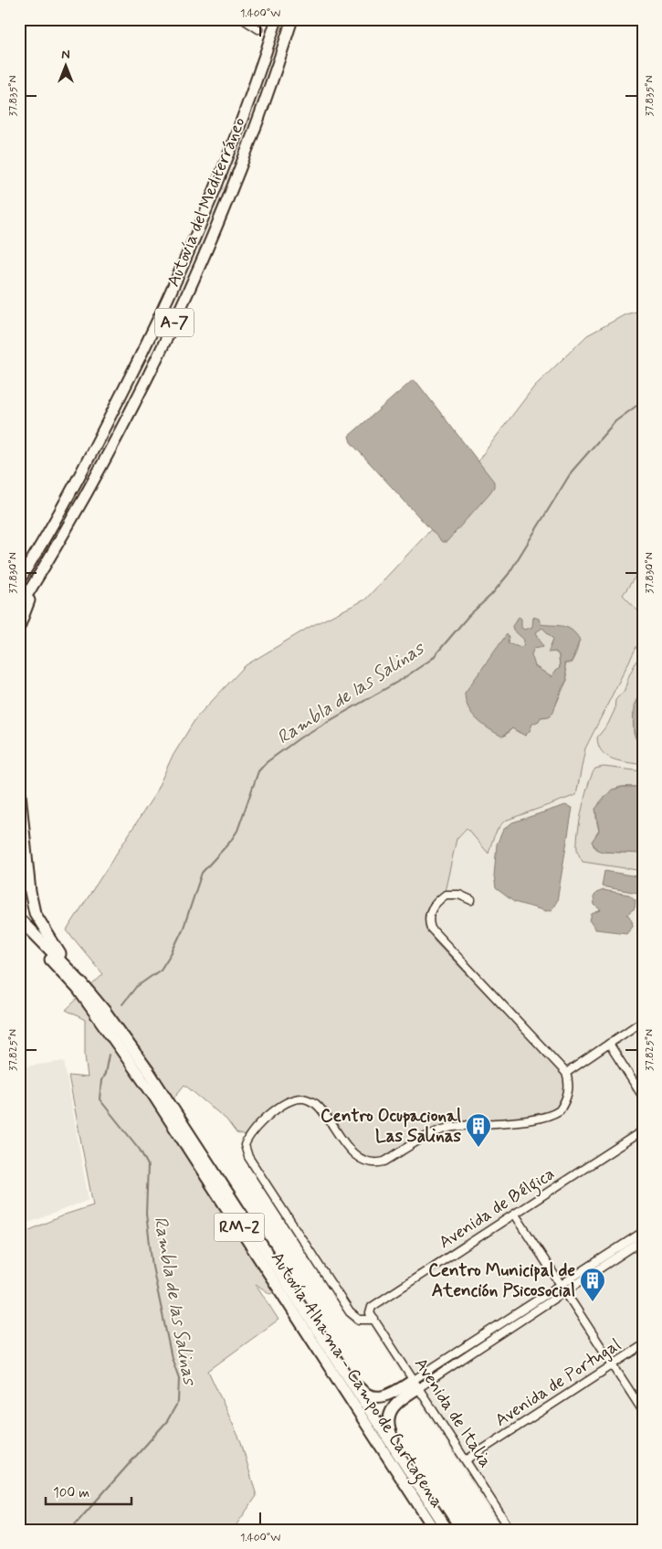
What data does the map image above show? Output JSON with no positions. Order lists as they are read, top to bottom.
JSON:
{
  "streets": {
    "highway": [
      "Autovía del Mediterráneo",
      "A-7",
      "RM-2",
      "Autovía Alhama - Campo de Cartagena"
    ],
    "street": ["Avenida de Bélgica", "Avenida de Portugal", "Avenida de Italia"]
  },
  "crossings": [
    ["Avenida de Bélgica", "Avenida de Italia"],
    ["RM-2", "Autovía Alhama - Campo de Cartagena"],
    ["Avenida de Portugal", "Avenida de Italia"]
  ],
  "water": ["Rambla de las Salinas"],
  "places": {
    "building": ["Centro Ocupacional Las Salinas", "Centro Municipal de Atención Psicosocial"]
  },
  "scale_bar": "100 m",
  "north": "top",
  "coordinates": [
    "1.400°W",
    "37.835°N",
    "37.830°N",
    "37.825°N"
  ]
}
